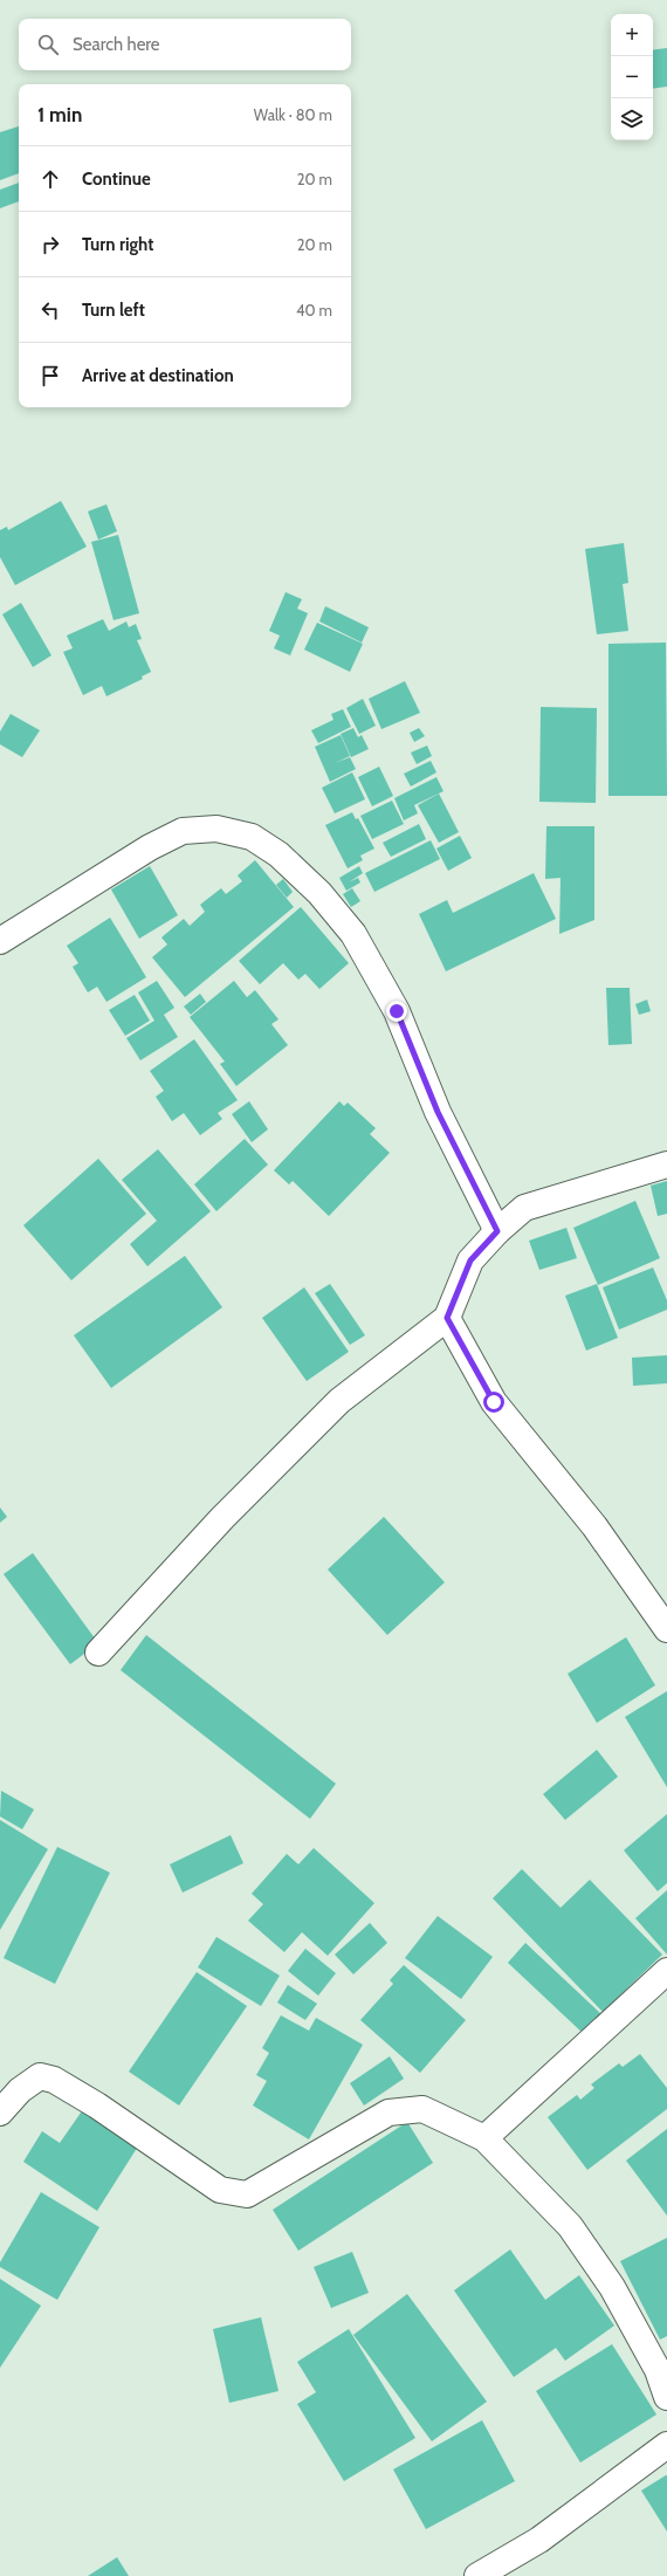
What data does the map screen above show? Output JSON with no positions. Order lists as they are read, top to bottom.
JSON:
{
  "page": {
    "map_buttons": ["+", "−"],
    "search": "Search here",
    "heading": ["1 min", "Walk · 80 m"],
    "list": [
      ["Continue", "20 m"],
      ["Turn right", "20 m"],
      ["Turn left", "40 m"],
      "Arrive at destination"
    ]
  }
}
